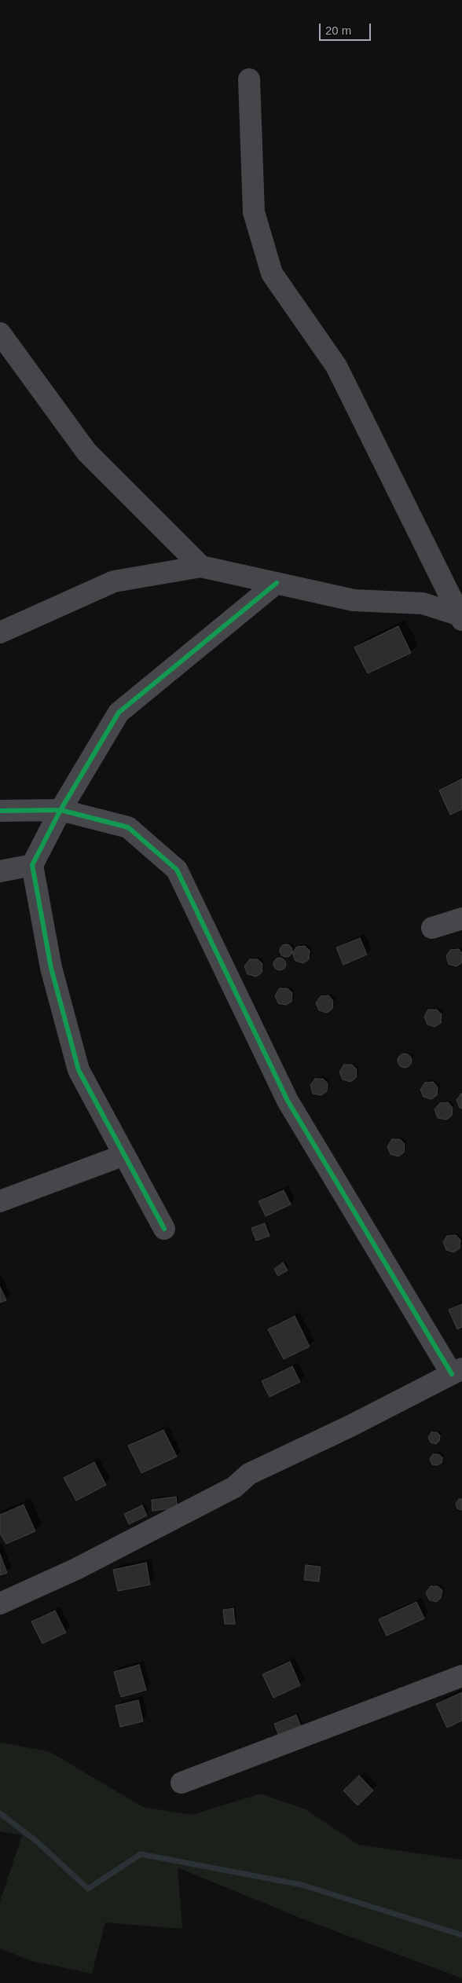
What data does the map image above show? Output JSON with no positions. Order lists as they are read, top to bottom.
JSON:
{
  "scale_bar": "20 m"
}
